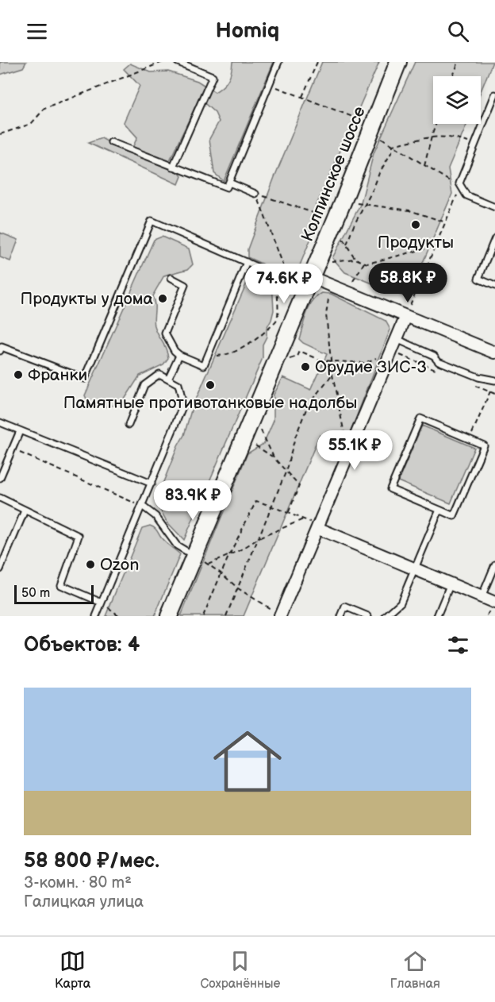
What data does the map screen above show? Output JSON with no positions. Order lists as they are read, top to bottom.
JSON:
{
  "streets": {
    "main road": ["Колпинское шоссе"]
  },
  "places": [
    "Продукты",
    "Продукты у дома",
    "Орудие ЗИС-3",
    "Франки",
    "Памятные противотанковые надолбы",
    "Ozon"
  ],
  "scale_bar": "50 m",
  "page": {
    "header": "Homiq",
    "price": [
      "58.8K ₽",
      "74.6K ₽",
      "55.1K ₽",
      "83.9K ₽"
    ],
    "scale": "50 m",
    "heading": "Объектов: 4",
    "list": [
      {
        "name": "58 800 ₽/мес.",
        "note": "3-комн. · 80 m² · Галицкая улица"
      }
    ],
    "tabs": ["Карта", "Сохранённые", "Главная"]
  }
}
